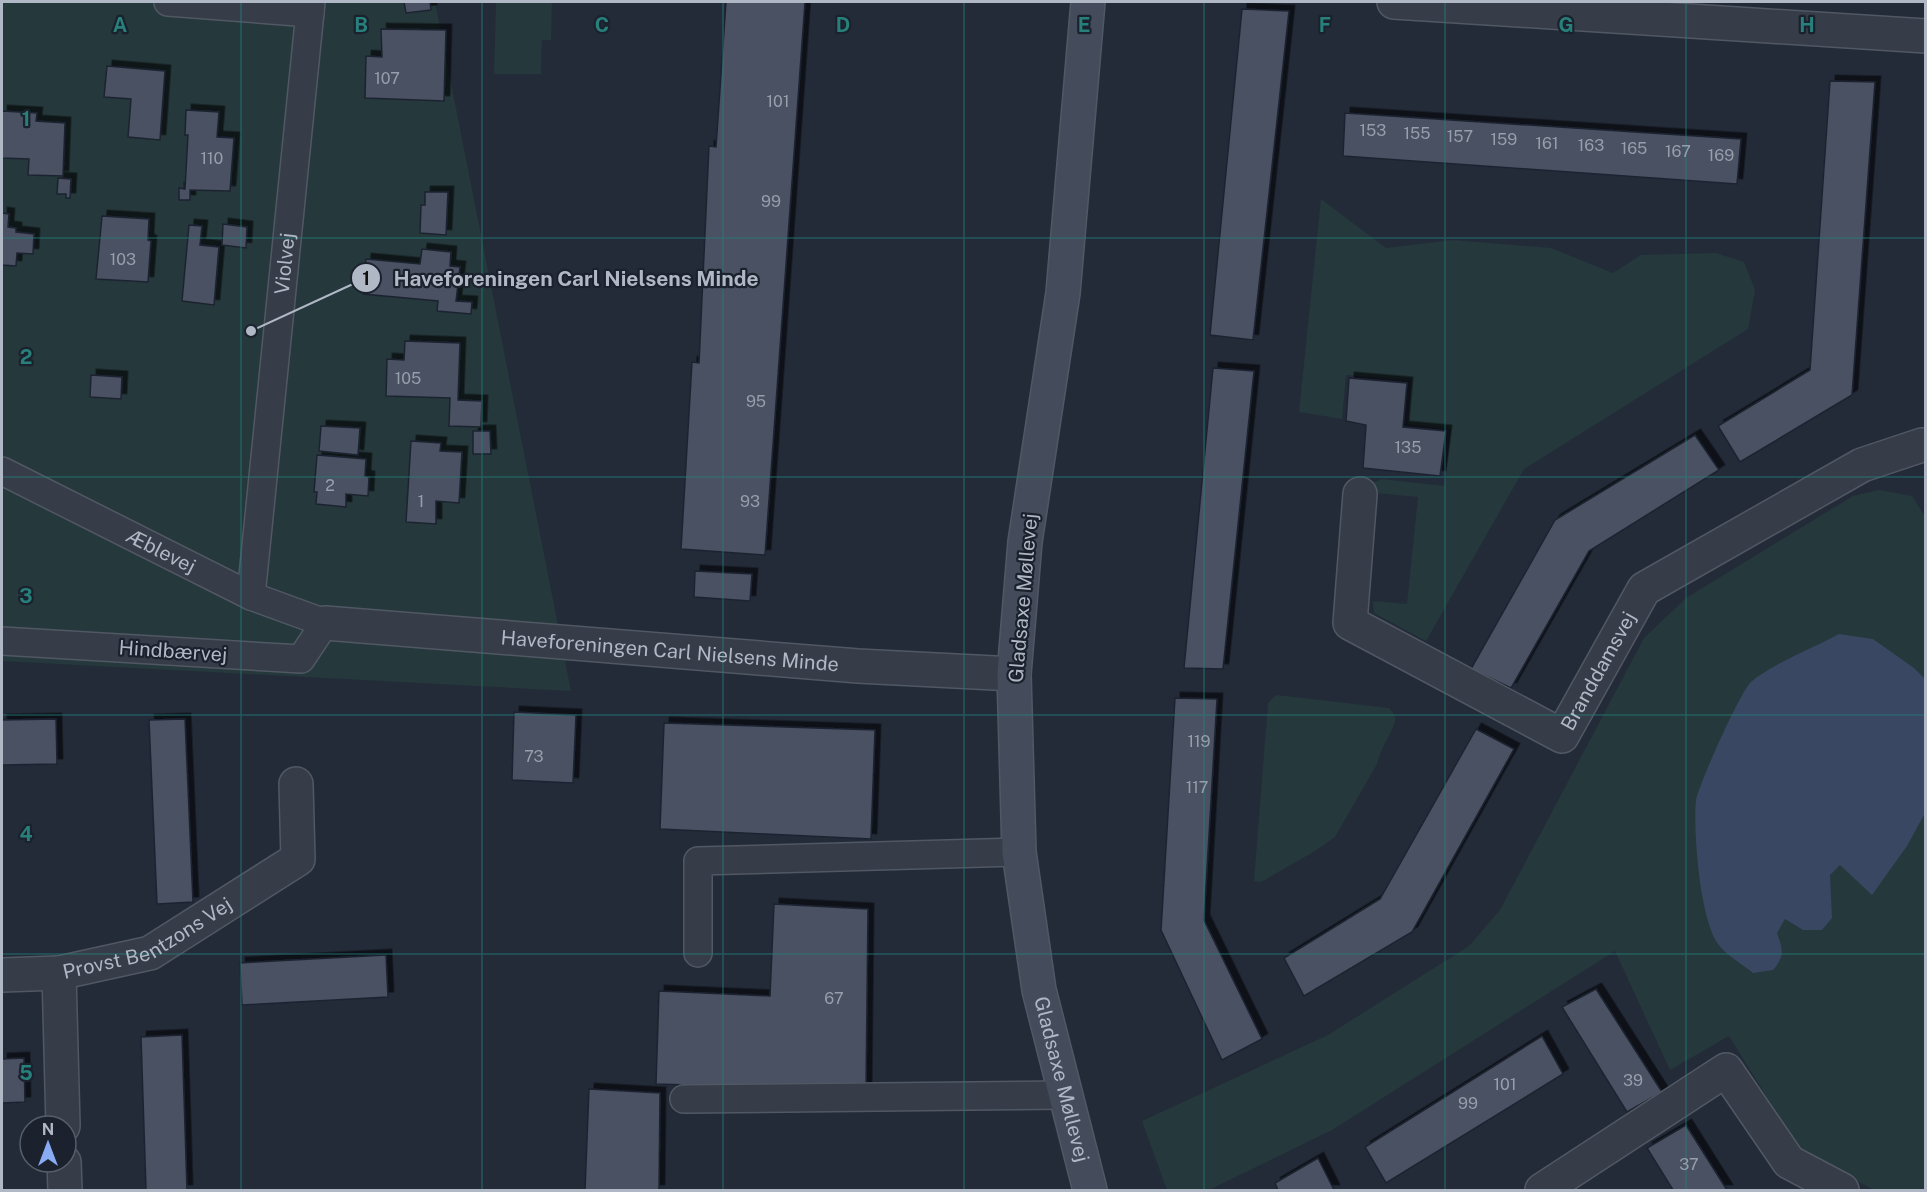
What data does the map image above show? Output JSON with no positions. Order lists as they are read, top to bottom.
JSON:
{
  "streets": {
    "street": [
      "Gladsaxe Møllevej",
      "Haveforeningen Carl Nielsens Minde",
      "Branddamsvej",
      "Provst Bentzons Vej"
    ],
    "lane": ["Violvej", "Æblevej", "Hindbærvej"]
  },
  "crossings": [
    ["Violvej", "Æblevej"],
    ["Æblevej", "Hindbærvej"],
    ["Æblevej", "Haveforeningen Carl Nielsens Minde"],
    ["Gladsaxe Møllevej", "Haveforeningen Carl Nielsens Minde"],
    ["Hindbærvej", "Haveforeningen Carl Nielsens Minde"]
  ],
  "places": ["Haveforeningen Carl Nielsens Minde"],
  "house_numbers": [
    "107",
    "101",
    "153",
    "155",
    "157",
    "159",
    "161",
    "163",
    "165",
    "167",
    "169",
    "110",
    "99",
    "103",
    "105",
    "95",
    "135",
    "2",
    "1",
    "93",
    "119",
    "73",
    "117",
    "67",
    "39",
    "101",
    "99",
    "37"
  ],
  "north": "top",
  "grid": {
    "columns": [
      "A",
      "B",
      "C",
      "D",
      "E",
      "F",
      "G",
      "H"
    ],
    "rows": [
      "1",
      "2",
      "3",
      "4",
      "5"
    ]
  }
}
